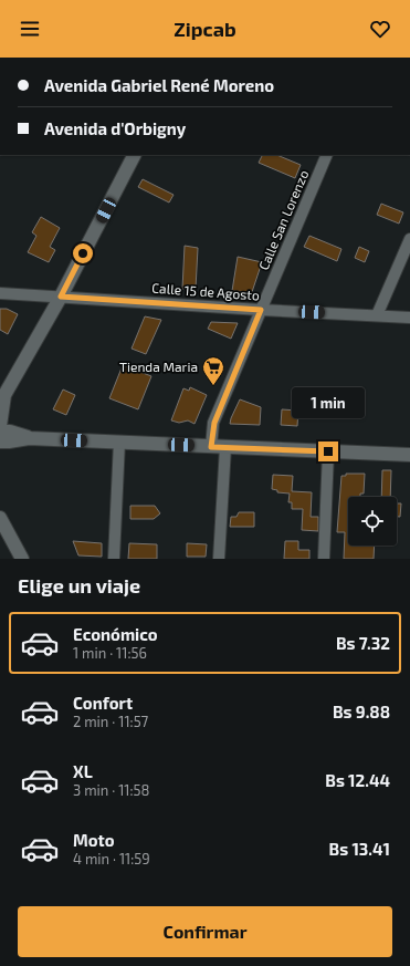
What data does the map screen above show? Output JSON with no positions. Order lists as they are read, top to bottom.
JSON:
{
  "streets": {
    "street": ["Calle San Lorenzo", "Calle 15 de Agosto"]
  },
  "crossings": [
    ["Calle San Lorenzo", "Calle 15 de Agosto"]
  ],
  "places": {
    "supermarket": ["Tienda Maria"]
  },
  "page": {
    "header": "Zipcab",
    "banner": ["Avenida Gabriel René Moreno", "Avenida d'Orbigny"],
    "bubble": "1 min",
    "heading": "Elige un viaje",
    "list": [
      {
        "name": "Económico",
        "note": "1 min · 11:56",
        "value": "Bs 7.32"
      },
      {
        "name": "Confort",
        "note": "2 min · 11:57",
        "value": "Bs 9.88"
      },
      {
        "name": "XL",
        "note": "3 min · 11:58",
        "value": "Bs 12.44"
      },
      {
        "name": "Moto",
        "note": "4 min · 11:59",
        "value": "Bs 13.41"
      }
    ],
    "buttons": "Confirmar"
  }
}
